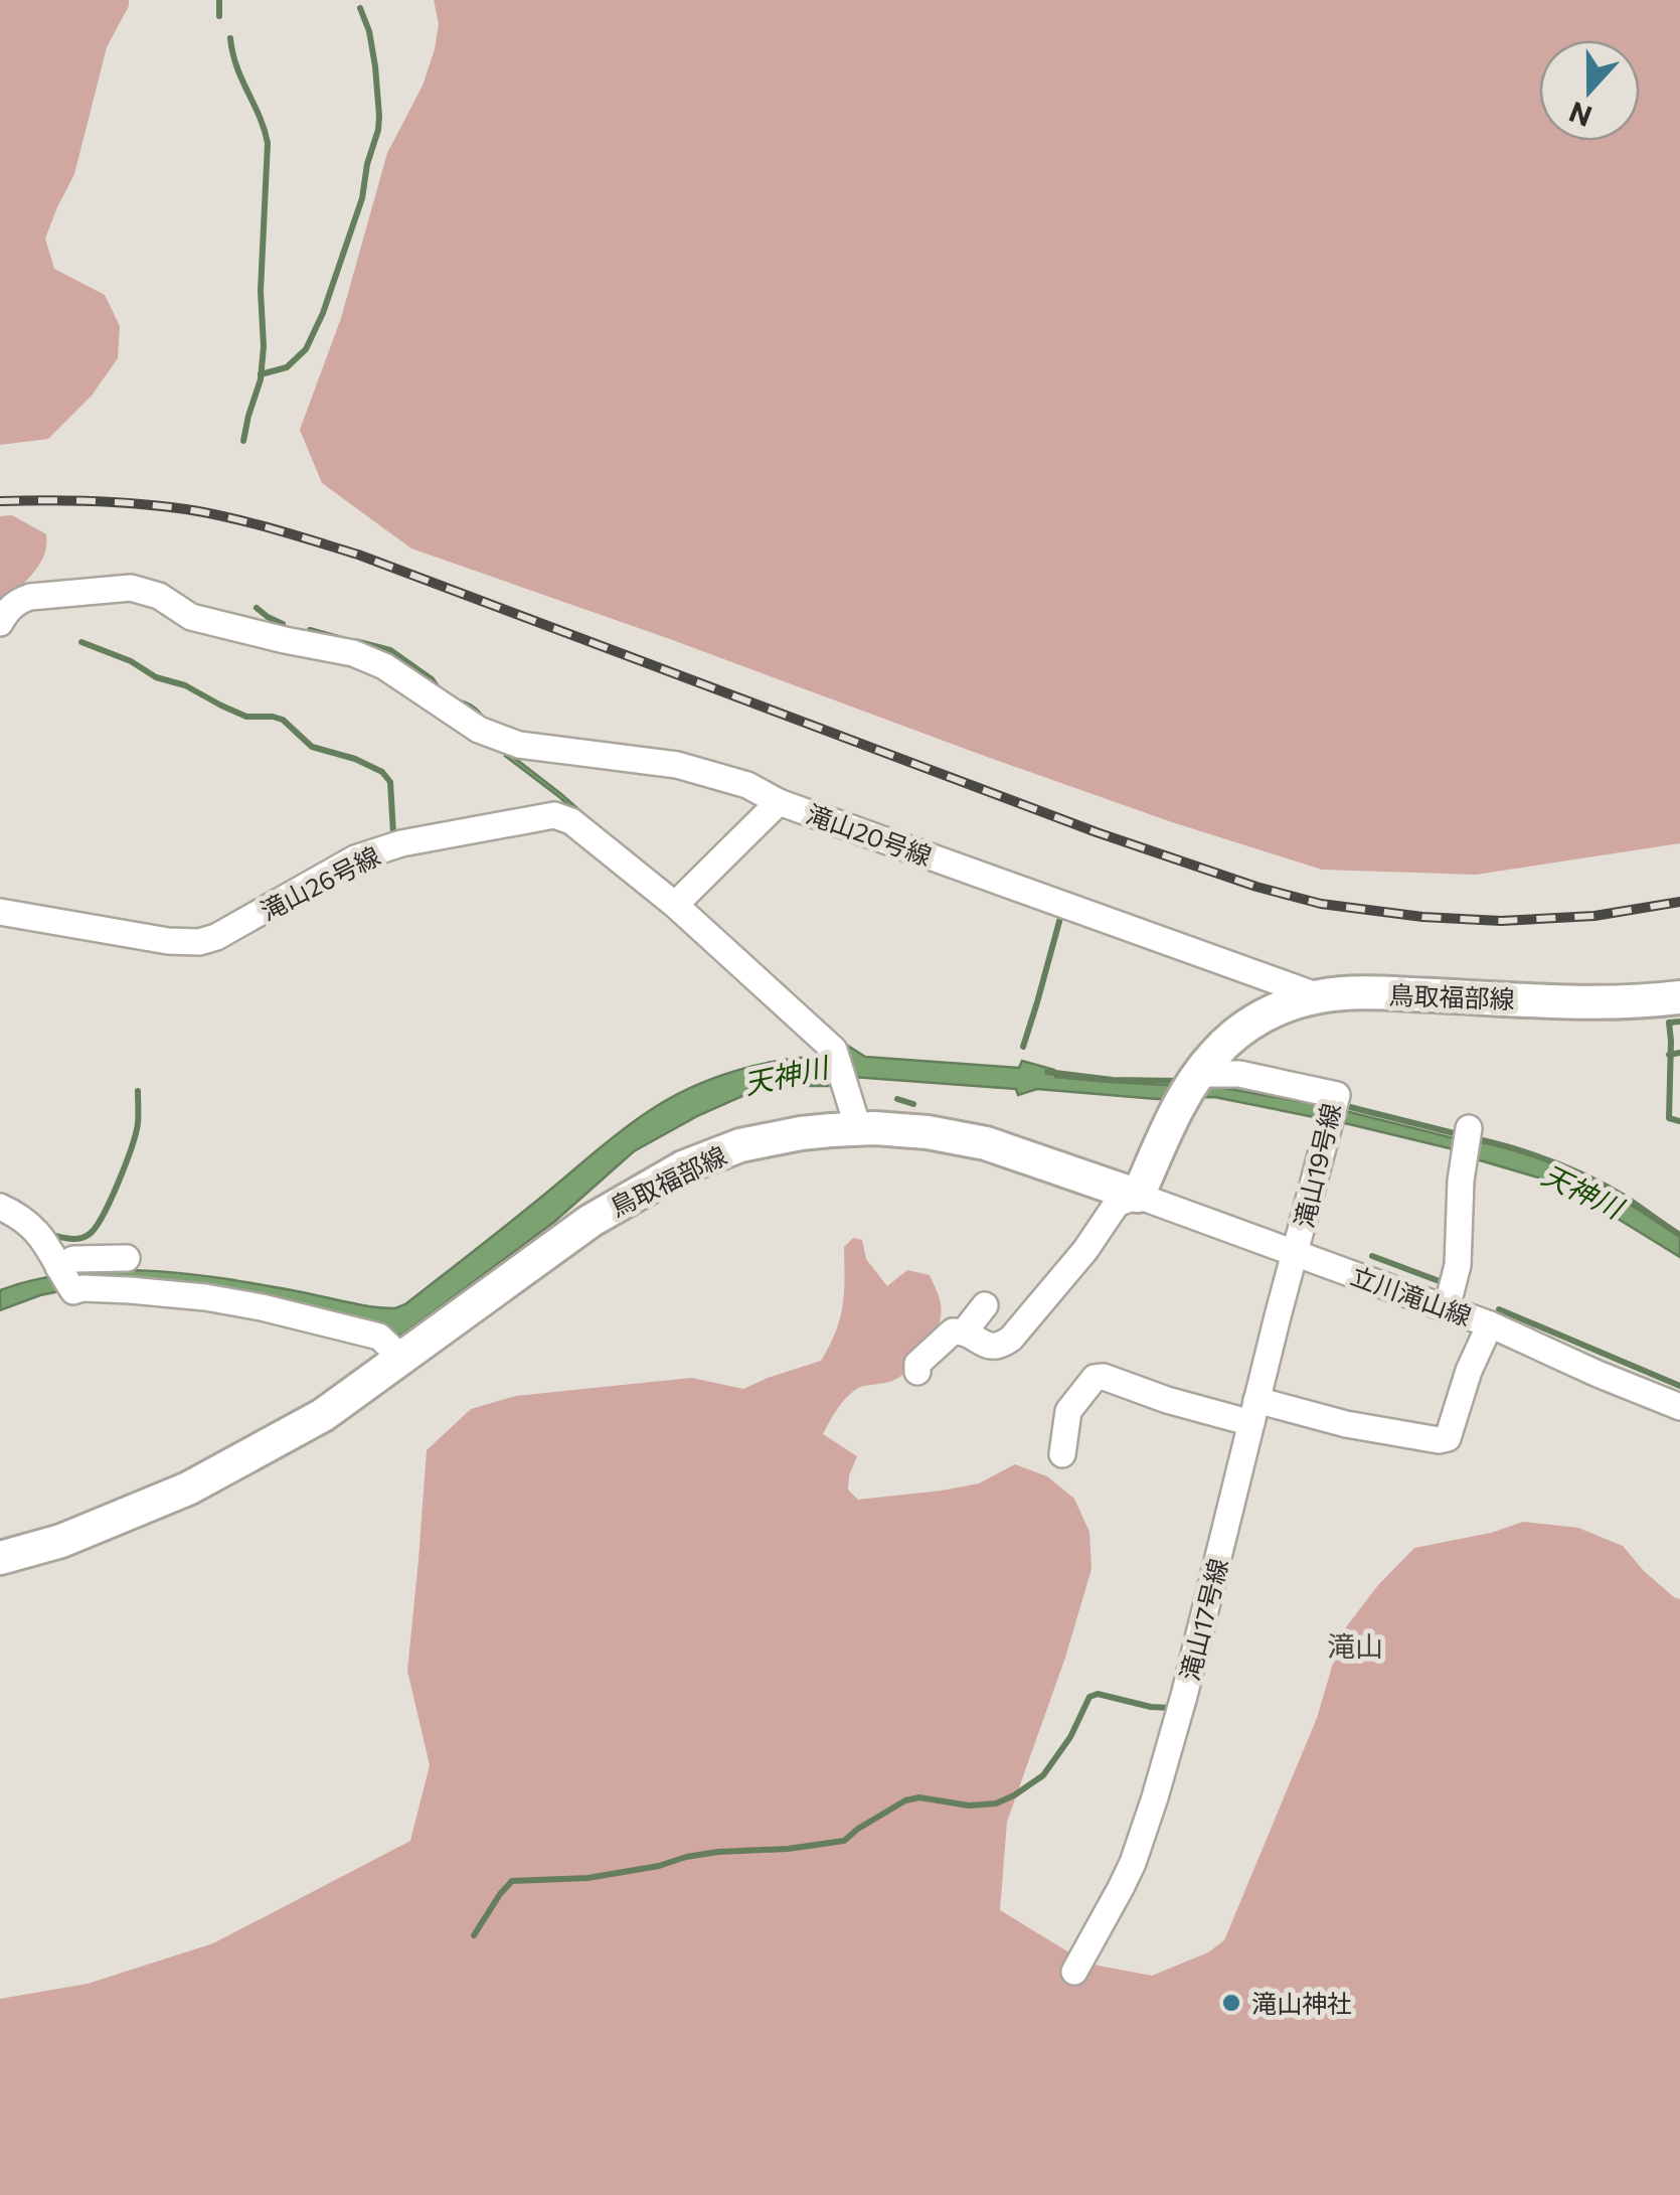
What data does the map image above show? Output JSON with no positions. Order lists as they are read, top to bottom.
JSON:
{
  "streets": {
    "main road": ["鳥取福部線"],
    "street": [
      "滝山20号線",
      "滝山26号線",
      "滝山19号線",
      "立川滝山線",
      "滝山17号線"
    ]
  },
  "crossings": [
    ["滝山20号線", "滝山26号線"],
    ["滝山20号線", "鳥取福部線"],
    ["鳥取福部線", "滝山19号線"],
    ["鳥取福部線", "立川滝山線"],
    ["滝山19号線", "立川滝山線"],
    ["滝山19号線", "滝山17号線"],
    ["立川滝山線", "滝山17号線"]
  ],
  "districts": ["滝山"],
  "water": ["天神川"],
  "places": ["滝山神社"],
  "north": "bottom"
}
